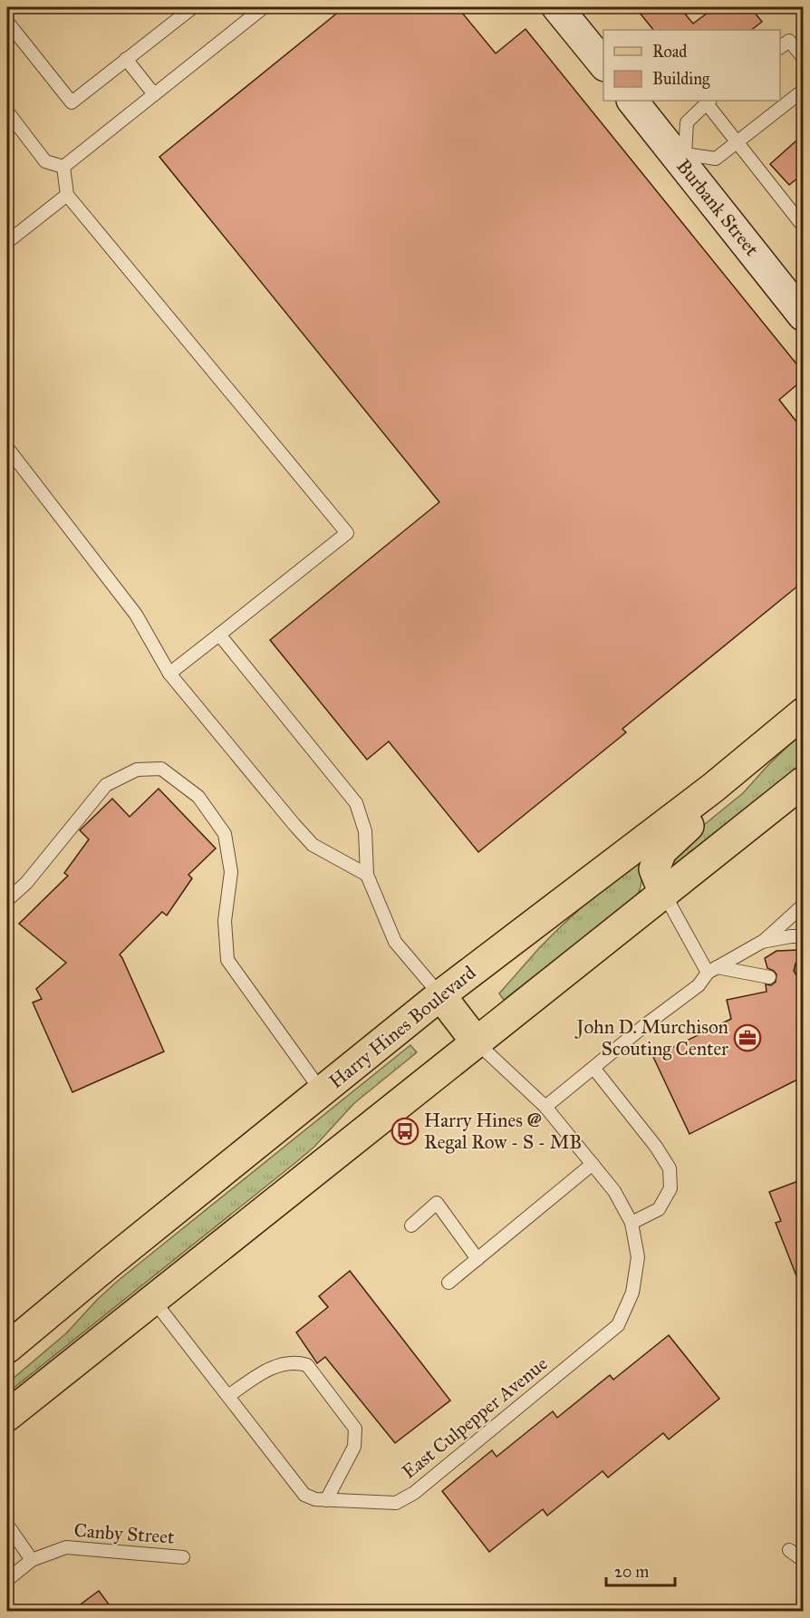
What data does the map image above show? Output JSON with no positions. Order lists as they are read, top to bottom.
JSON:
{
  "streets": {
    "main road": ["Harry Hines Boulevard"],
    "street": ["Burbank Street"],
    "lane": ["East Culpepper Avenue", "Canby Street"]
  },
  "places": {
    "office": ["John D. Murchison Scouting Center"],
    "bus stop": ["Harry Hines @ Regal Row - S - MB"]
  },
  "legend": ["Road", "Building"],
  "scale_bar": "20 m"
}
